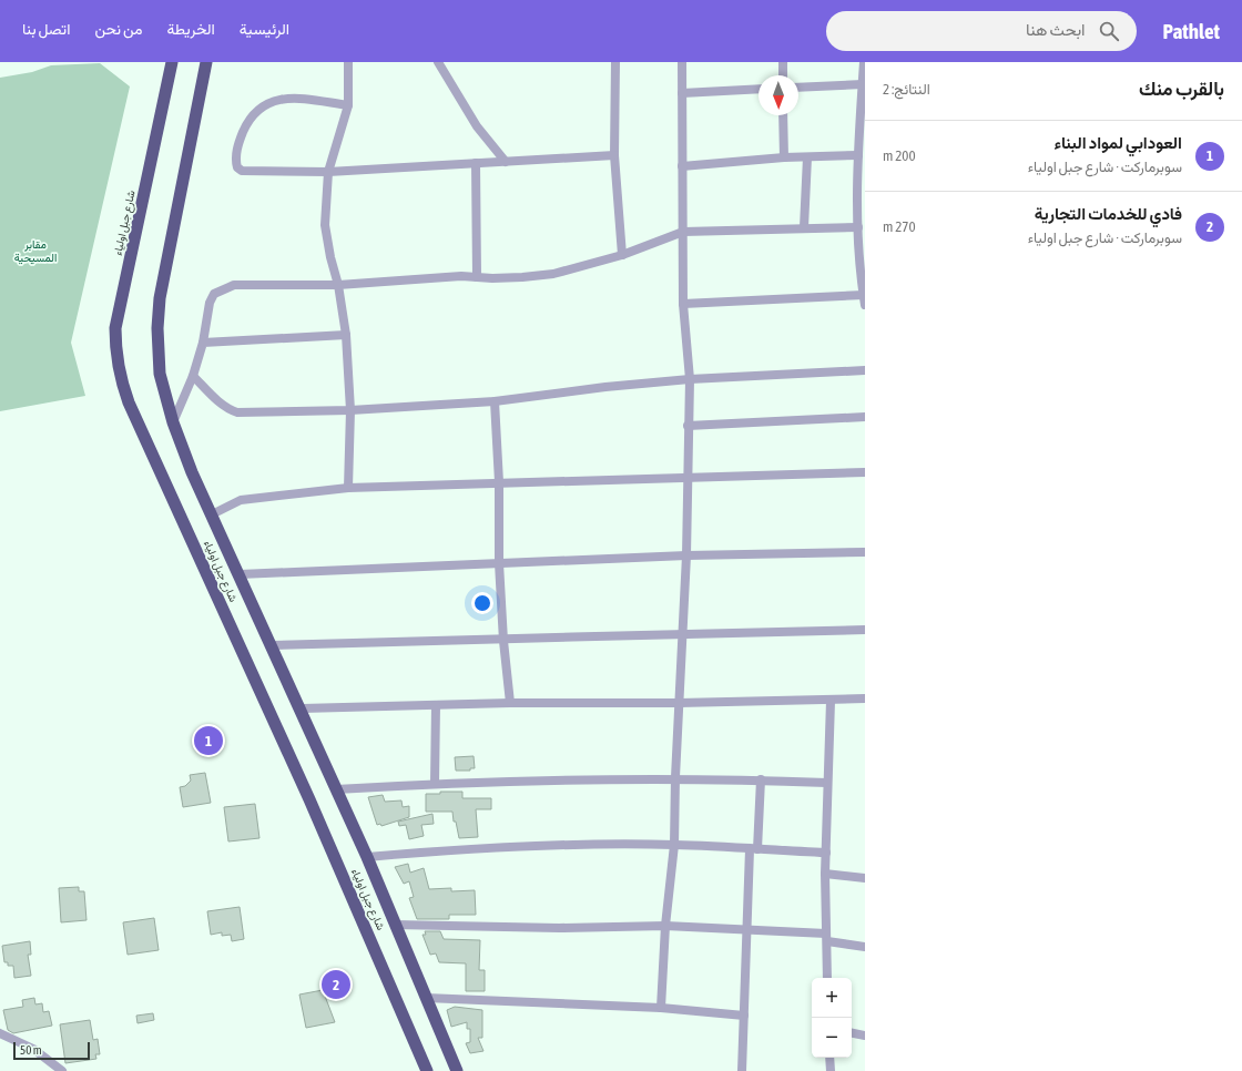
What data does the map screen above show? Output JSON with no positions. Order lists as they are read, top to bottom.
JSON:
{
  "streets": {
    "highway": ["شارع جبل اولياء"]
  },
  "parks": ["مقابر المسيحية"],
  "scale_bar": "50 m",
  "north": "bottom",
  "page": {
    "header": "Pathlet",
    "search": "ابحث هنا",
    "nav": [
      "الرئيسية",
      "الخريطة",
      "من نحن",
      "اتصل بنا"
    ],
    "heading": ["بالقرب منك", "النتائج: 2"],
    "list": [
      {
        "mark": "1",
        "name": "العودابي لمواد البناء",
        "note": "سوبرماركت · شارع جبل اولياء",
        "value": "200 m"
      },
      {
        "mark": "2",
        "name": "فادي للخدمات التجارية",
        "note": "سوبرماركت · شارع جبل اولياء",
        "value": "270 m"
      }
    ],
    "pins": ["1", "2"],
    "map_buttons": ["+", "−"],
    "scale": "50 m"
  }
}
